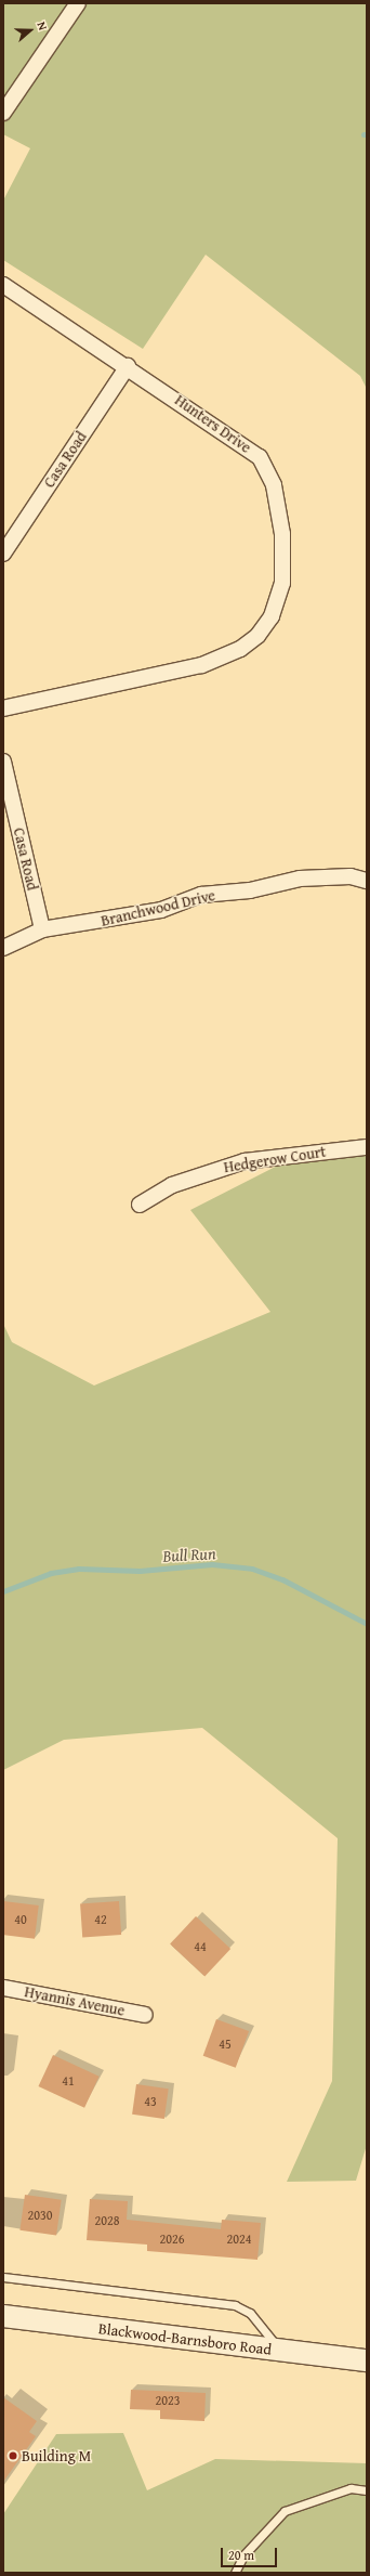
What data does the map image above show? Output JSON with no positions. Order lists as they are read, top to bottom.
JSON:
{
  "streets": {
    "main road": ["Blackwood-Barnsboro Road"],
    "street": [
      "Hunters Drive",
      "Casa Road",
      "Branchwood Drive",
      "Hedgerow Court",
      "Hyannis Avenue"
    ]
  },
  "crossings": [
    ["Hunters Drive", "Casa Road"],
    ["Casa Road", "Branchwood Drive"]
  ],
  "water": ["Bull Run"],
  "places": ["Building M"],
  "house_numbers": [
    "40",
    "42",
    "44",
    "45",
    "41",
    "43",
    "2030",
    "2028",
    "2026",
    "2024",
    "2023"
  ],
  "scale_bar": "20 m",
  "north": "right"
}
